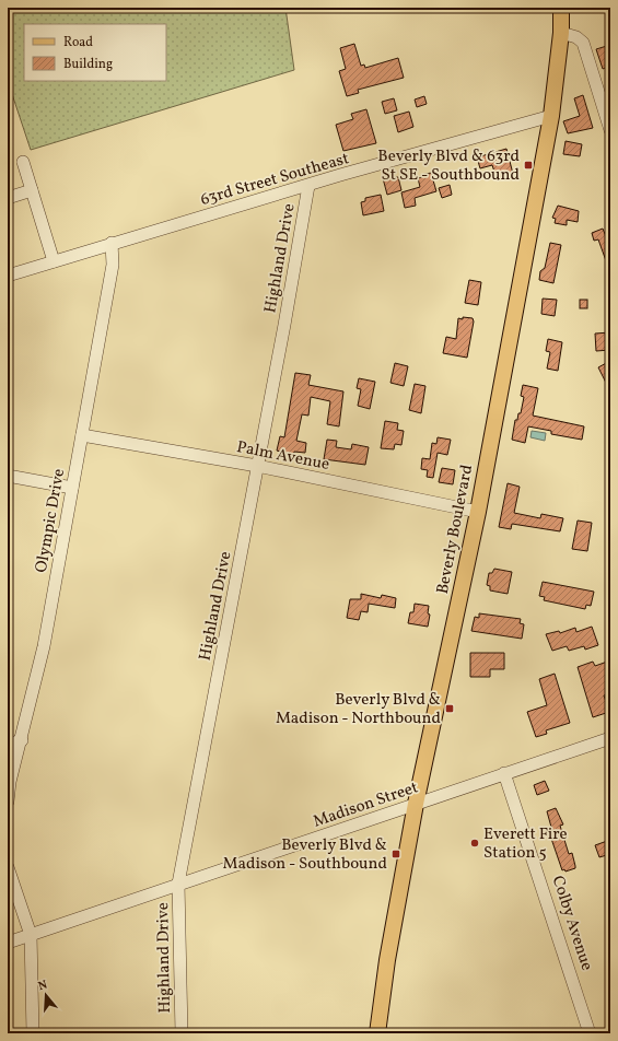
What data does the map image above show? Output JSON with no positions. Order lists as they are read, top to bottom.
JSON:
{
  "streets": {
    "main road": ["Beverly Boulevard"],
    "street": [
      "63rd Street Southeast",
      "Highland Drive",
      "Palm Avenue",
      "Olympic Drive",
      "Madison Street",
      "Colby Avenue"
    ]
  },
  "crossings": [
    ["63rd Street Southeast", "Highland Drive"],
    ["63rd Street Southeast", "Olympic Drive"],
    ["63rd Street Southeast", "Beverly Boulevard"],
    ["Highland Drive", "Palm Avenue"],
    ["Highland Drive", "Madison Street"],
    ["Palm Avenue", "Olympic Drive"],
    ["Palm Avenue", "Beverly Boulevard"],
    ["Beverly Boulevard", "Madison Street"],
    ["Madison Street", "Colby Avenue"]
  ],
  "places": {
    "transit": ["Beverly Blvd & 63rd St SE - Southbound", "Beverly Blvd & Madison - Northbound", "Beverly Blvd & Madison - Southbound"],
    "other": ["Everett Fire Station 5"]
  },
  "legend": ["Road", "Building"],
  "north": "top"
}
